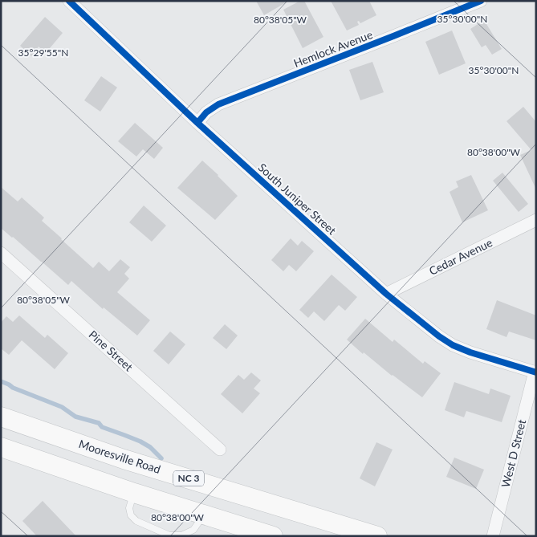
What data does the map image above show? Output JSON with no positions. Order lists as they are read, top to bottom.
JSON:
{
  "streets": {
    "main road": ["Mooresville Road", "NC 3"],
    "street": [
      "Hemlock Avenue",
      "South Juniper Street",
      "Cedar Avenue",
      "Pine Street",
      "West D Street"
    ]
  },
  "crossings": [
    ["Hemlock Avenue", "South Juniper Street"],
    ["South Juniper Street", "Cedar Avenue"],
    ["South Juniper Street", "West D Street"]
  ],
  "coordinates": [
    "35°30'00\"N",
    "80°38'05\"W",
    "35°29'55\"N",
    "80°38'00\"W"
  ]
}
